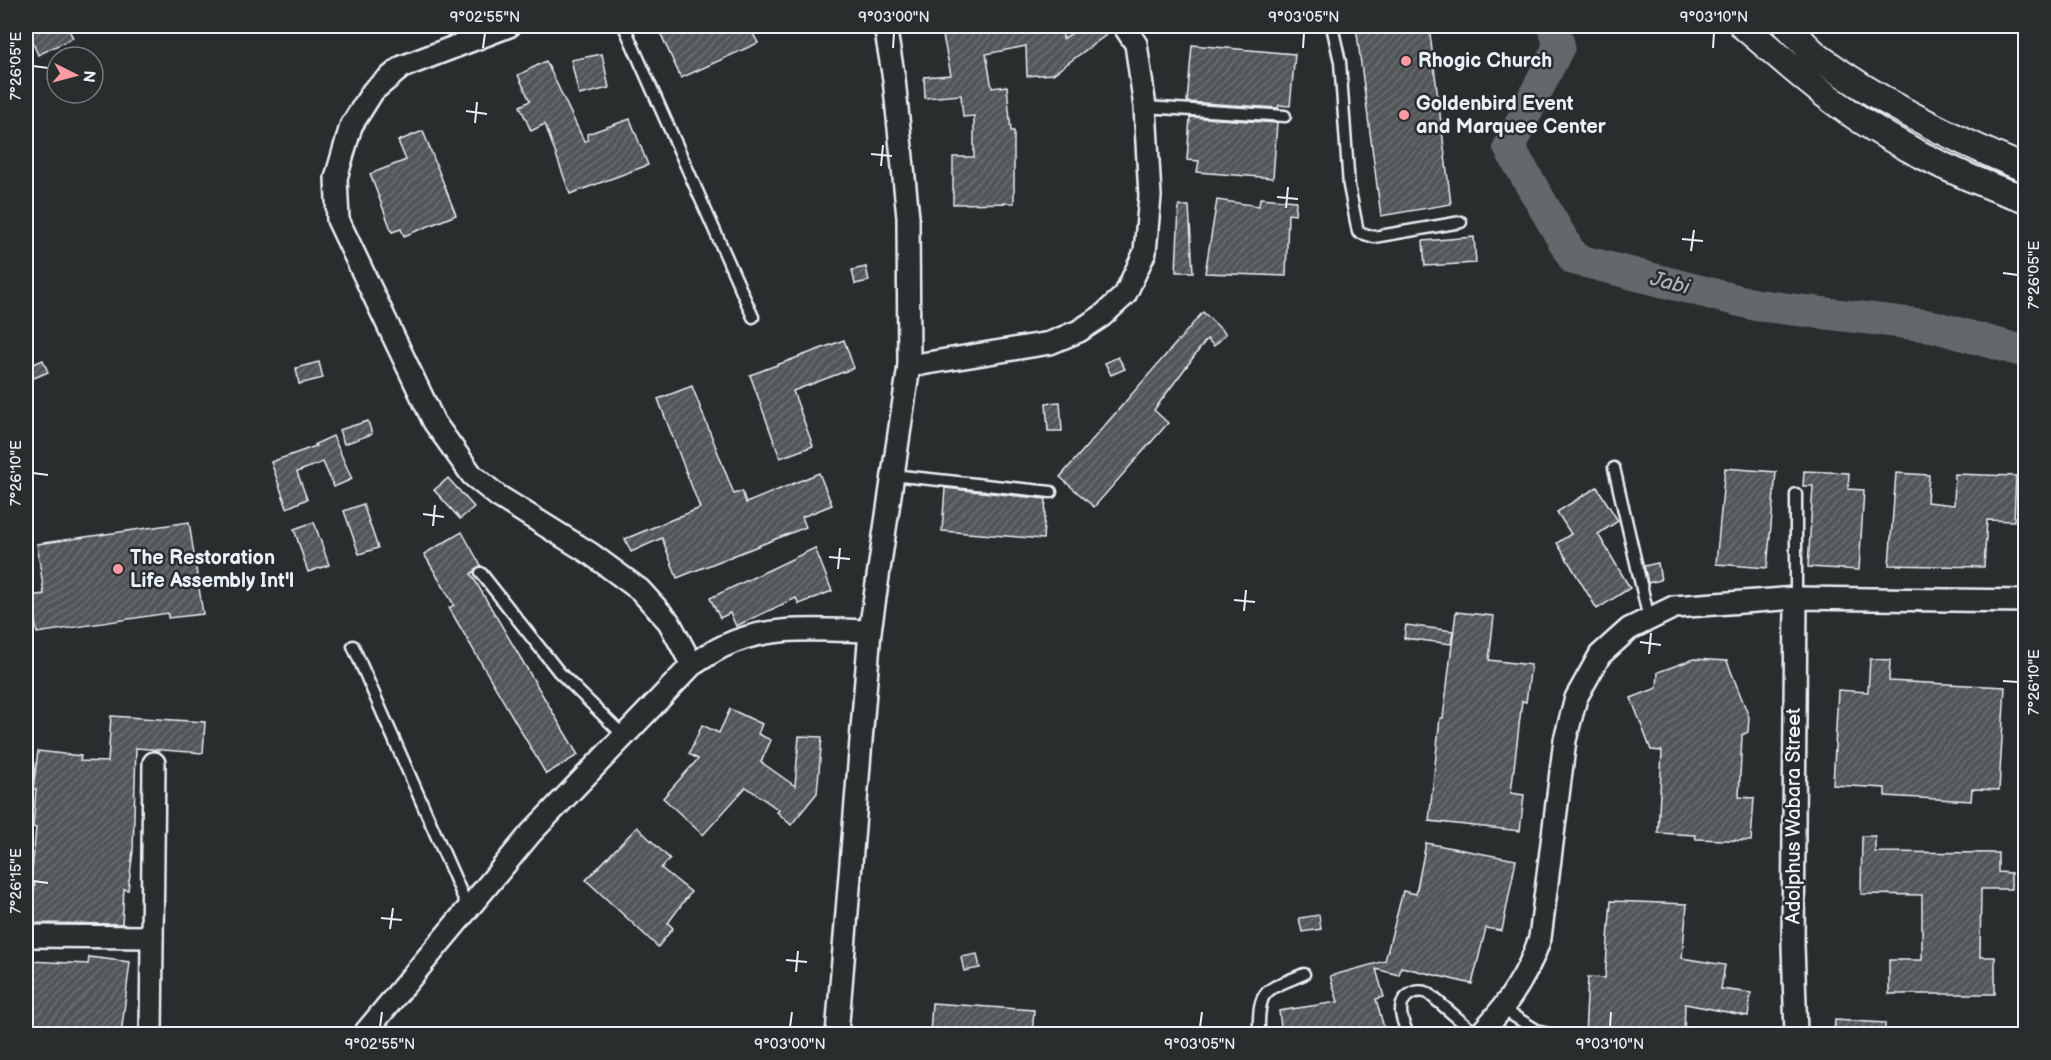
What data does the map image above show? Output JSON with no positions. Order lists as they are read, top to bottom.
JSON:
{
  "streets": {
    "street": ["Adolphus Wabara Street"]
  },
  "water": ["Jabi"],
  "places": ["Rhogic Church", "Goldenbird Event and Marquee Center", "The Restoration Life Assembly Int'l"],
  "north": "right",
  "coordinates": [
    "9°02'55\"N",
    "9°03'00\"N",
    "9°03'05\"N",
    "9°03'10\"N",
    "7°26'05\"E",
    "7°26'10\"E",
    "7°26'15\"E"
  ]
}
